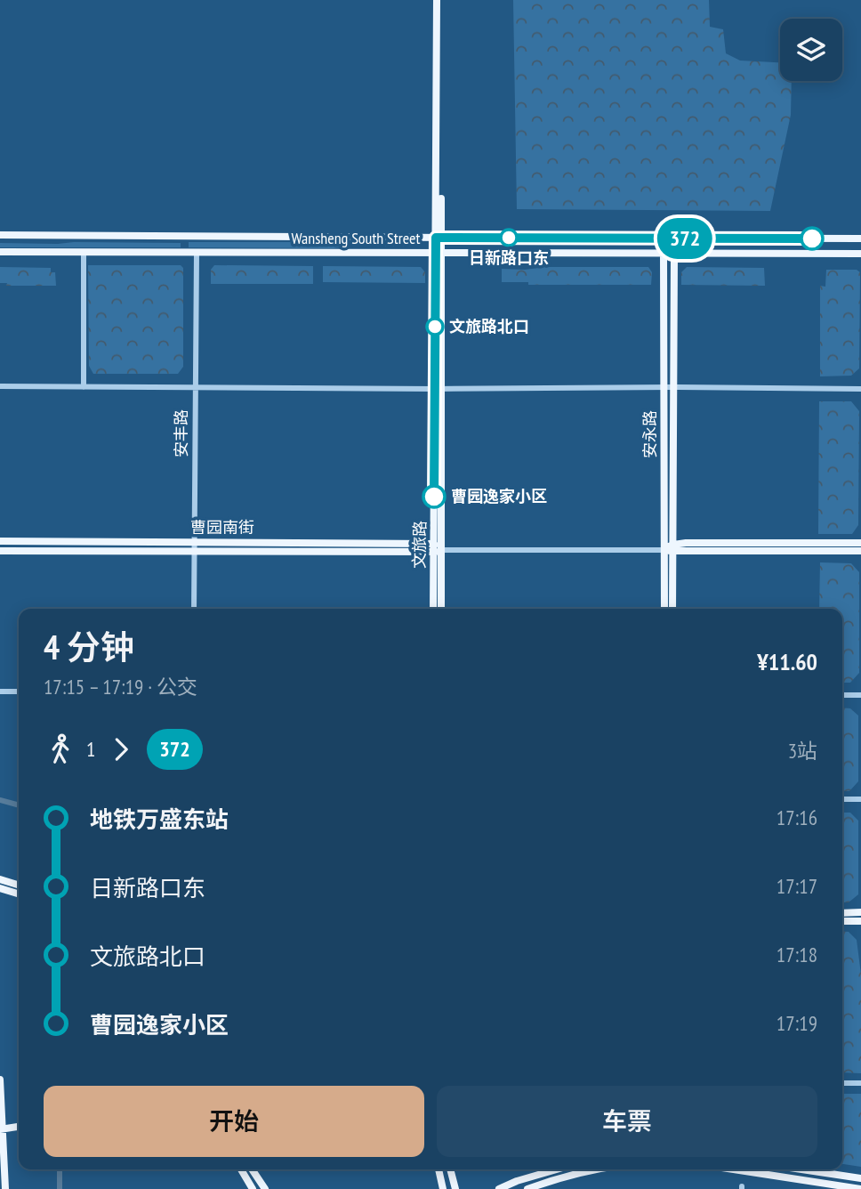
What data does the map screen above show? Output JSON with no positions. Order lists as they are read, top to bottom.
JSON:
{
  "streets": {
    "main road": [
      "Wansheng South Street",
      "安永路",
      "曹园南街",
      "文旅路"
    ],
    "street": ["安丰路"]
  },
  "crossings": [
    ["Wansheng South Street", "安丰路"],
    ["Wansheng South Street", "安永路"],
    ["安丰路", "曹园南街"],
    ["安永路", "曹园南街"],
    ["曹园南街", "文旅路"]
  ],
  "places": ["日新路口东", "文旅路北口", "曹园逸家小区"],
  "lines": ["bus line 372"],
  "page": {
    "on_map": "372",
    "heading": ["4 分钟", "17:15 – 17:19 · 公交", "¥11.60"],
    "legs": ["1", "372", "3站"],
    "list": [
      {
        "name": "地铁万盛东站",
        "value": "17:16"
      },
      {
        "name": "日新路口东",
        "value": "17:17"
      },
      {
        "name": "文旅路北口",
        "value": "17:18"
      },
      {
        "name": "曹园逸家小区",
        "value": "17:19"
      }
    ],
    "buttons": ["开始", "车票"]
  }
}
